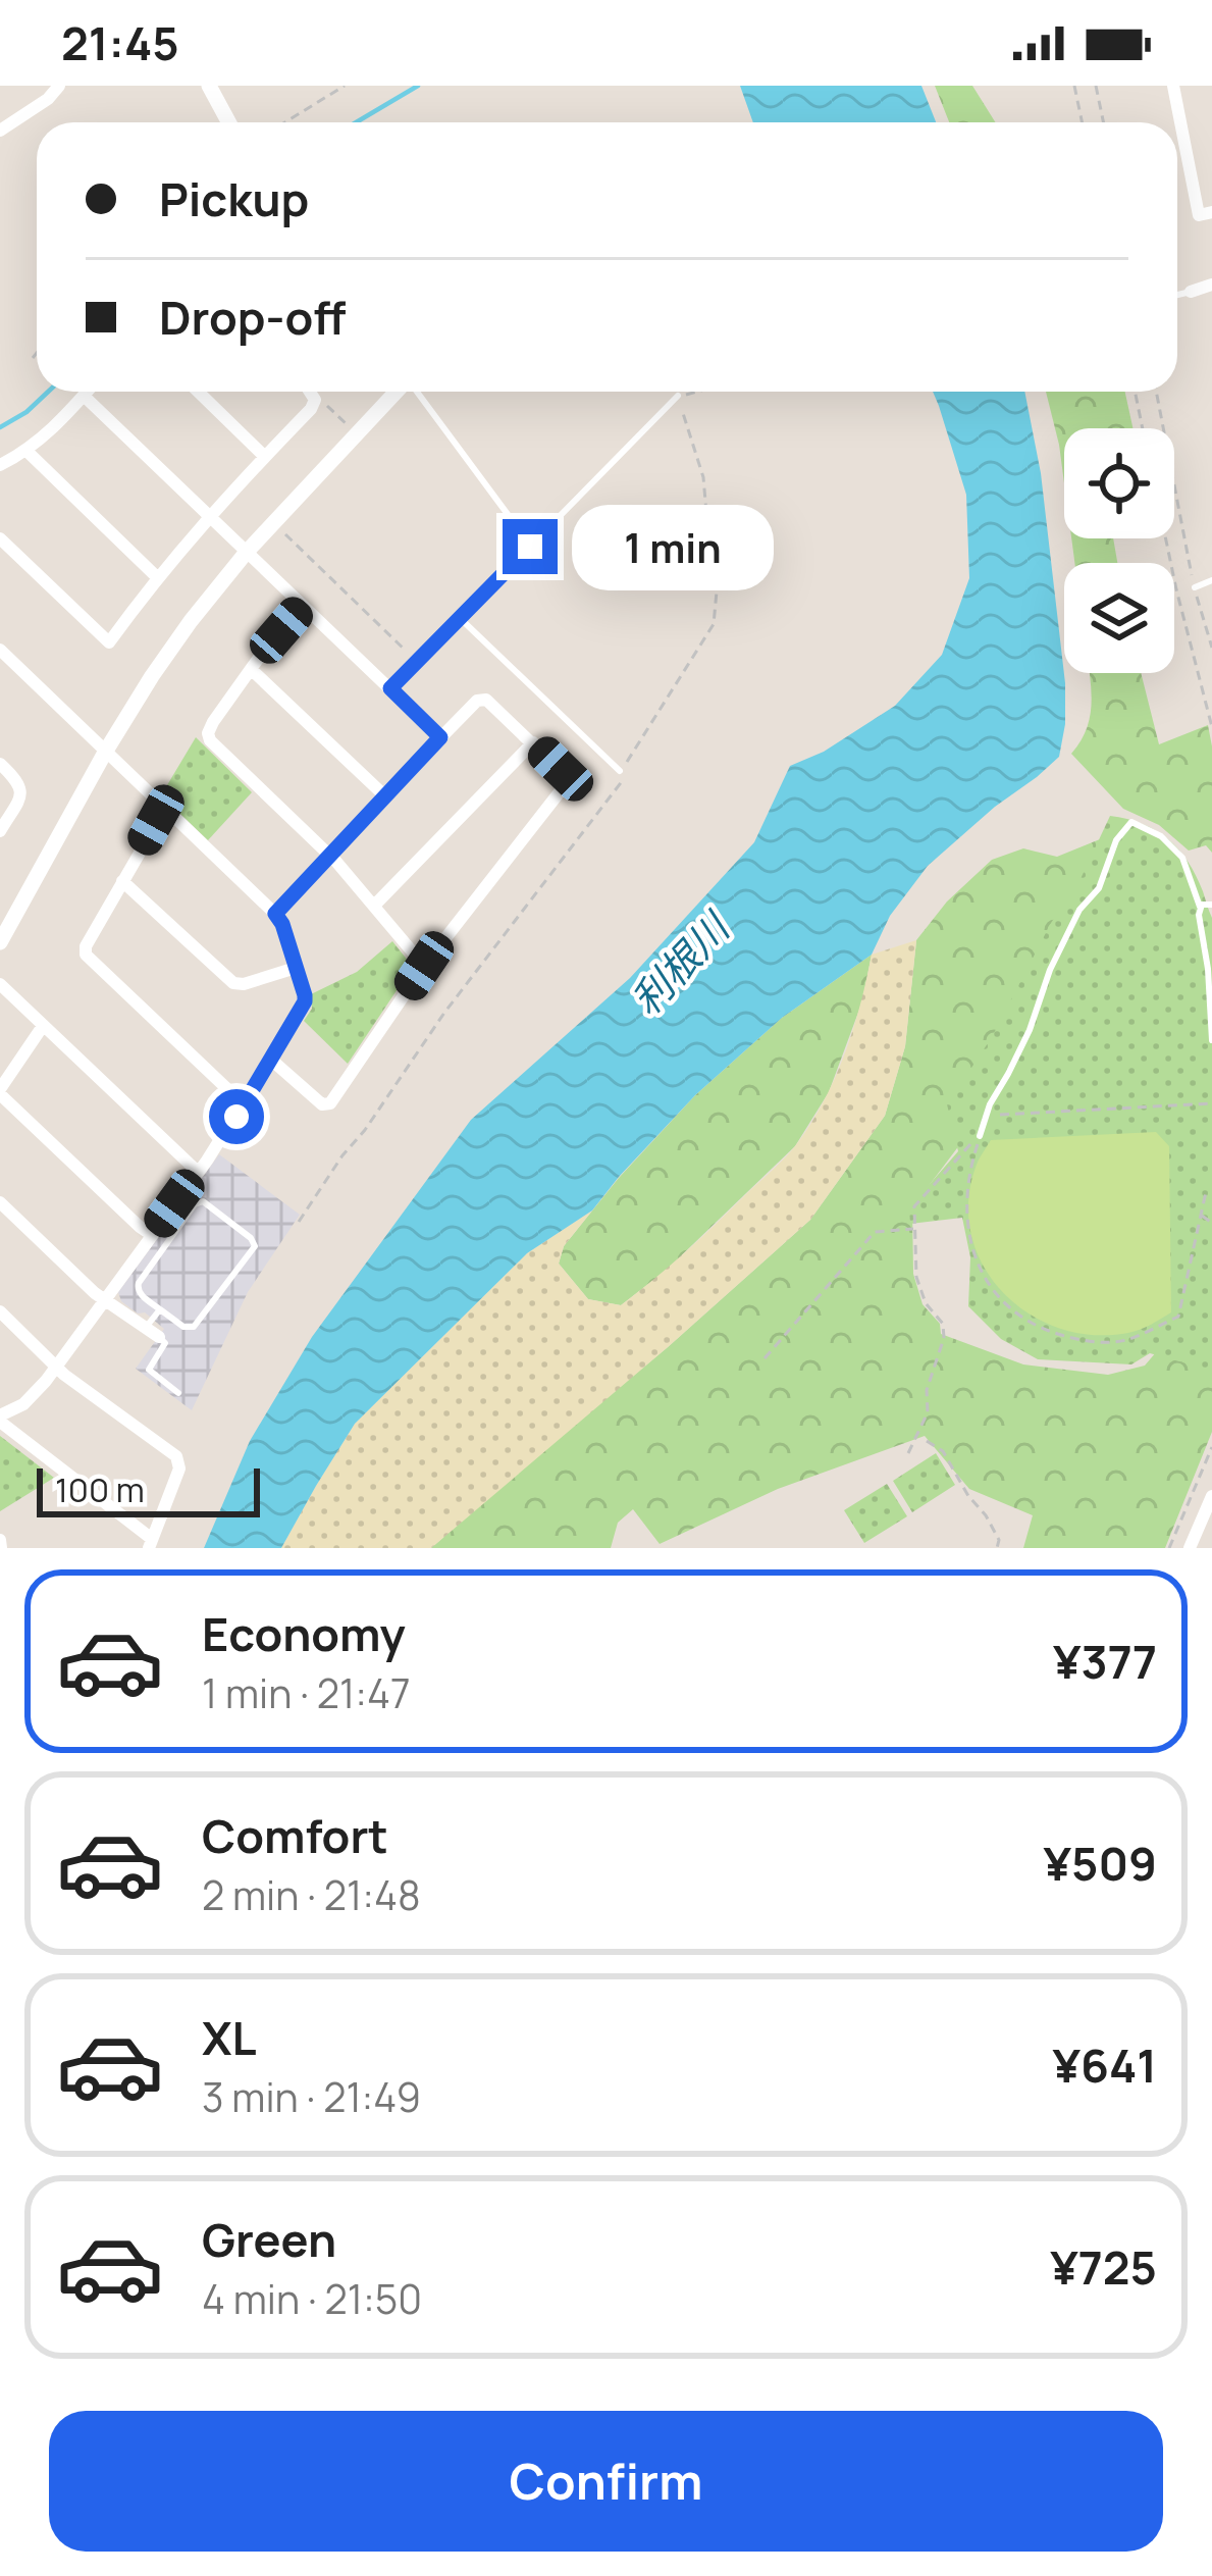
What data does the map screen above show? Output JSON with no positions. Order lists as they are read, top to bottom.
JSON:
{
  "water": ["利根川"],
  "scale_bar": "100 m",
  "page": {
    "status": "21:45",
    "banner": ["Pickup", "Drop-off"],
    "bubble": "1 min",
    "scale": "100 m",
    "list": [
      {
        "name": "Economy",
        "note": "1 min · 21:47",
        "value": "¥377"
      },
      {
        "name": "Comfort",
        "note": "2 min · 21:48",
        "value": "¥509"
      },
      {
        "name": "XL",
        "note": "3 min · 21:49",
        "value": "¥641"
      },
      {
        "name": "Green",
        "note": "4 min · 21:50",
        "value": "¥725"
      }
    ],
    "buttons": "Confirm"
  }
}
